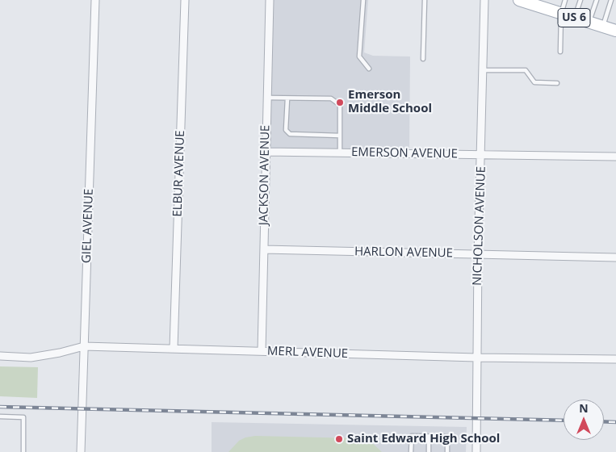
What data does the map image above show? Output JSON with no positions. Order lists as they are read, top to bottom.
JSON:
{
  "streets": {
    "main road": ["US 6"],
    "street": [
      "EMERSON AVENUE",
      "ELBUR AVENUE",
      "JACKSON AVENUE",
      "GIEL AVENUE",
      "NICHOLSON AVENUE",
      "HARLON AVENUE",
      "MERL AVENUE"
    ]
  },
  "crossings": [
    ["EMERSON AVENUE", "JACKSON AVENUE"],
    ["EMERSON AVENUE", "NICHOLSON AVENUE"],
    ["ELBUR AVENUE", "MERL AVENUE"],
    ["JACKSON AVENUE", "HARLON AVENUE"],
    ["JACKSON AVENUE", "MERL AVENUE"],
    ["GIEL AVENUE", "MERL AVENUE"],
    ["NICHOLSON AVENUE", "HARLON AVENUE"],
    ["NICHOLSON AVENUE", "MERL AVENUE"]
  ],
  "places": ["Emerson Middle School", "Saint Edward High School"],
  "north": "top"
}
